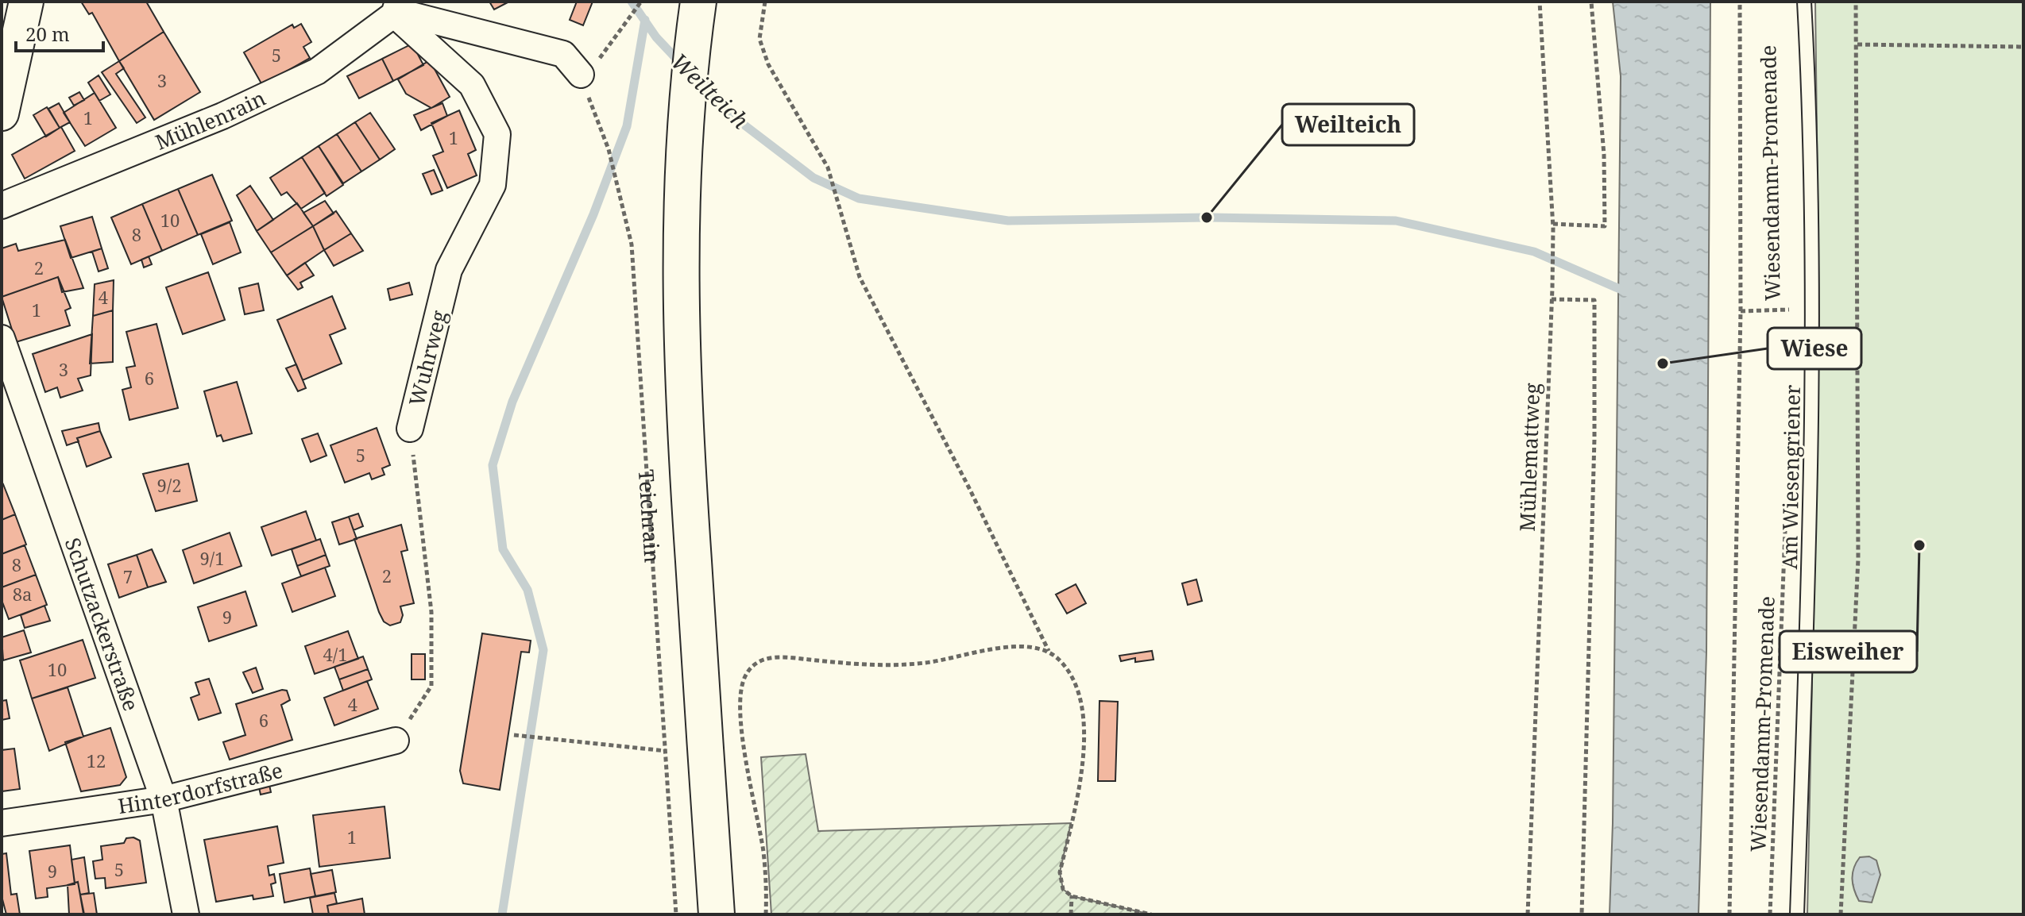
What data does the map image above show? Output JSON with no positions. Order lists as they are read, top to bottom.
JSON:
{
  "streets": {
    "street": [
      "Mühlenrain",
      "Wuhrweg",
      "Schutzackerstraße",
      "Hinterdorfstraße"
    ],
    "lane": ["Am Wiesengriener"],
    "path": ["Wiesendamm-Promenade", "Mühlemattweg", "Teichrain"]
  },
  "crossings": [
    ["Mühlenrain", "Wuhrweg"],
    ["Wuhrweg", "Hinterdorfstraße"],
    ["Schutzackerstraße", "Hinterdorfstraße"]
  ],
  "water": ["Weilteich"],
  "places": ["Weilteich", "Wiese", "Eisweiher"],
  "house_numbers": [
    "5",
    "3",
    "1",
    "1",
    "10",
    "8",
    "2",
    "4",
    "1",
    "3",
    "6",
    "5",
    "9/2",
    "9/1",
    "8",
    "2",
    "7",
    "8a",
    "9",
    "4/1",
    "10",
    "4",
    "6",
    "12",
    "1",
    "5",
    "9"
  ],
  "scale_bar": "20 m"
}
